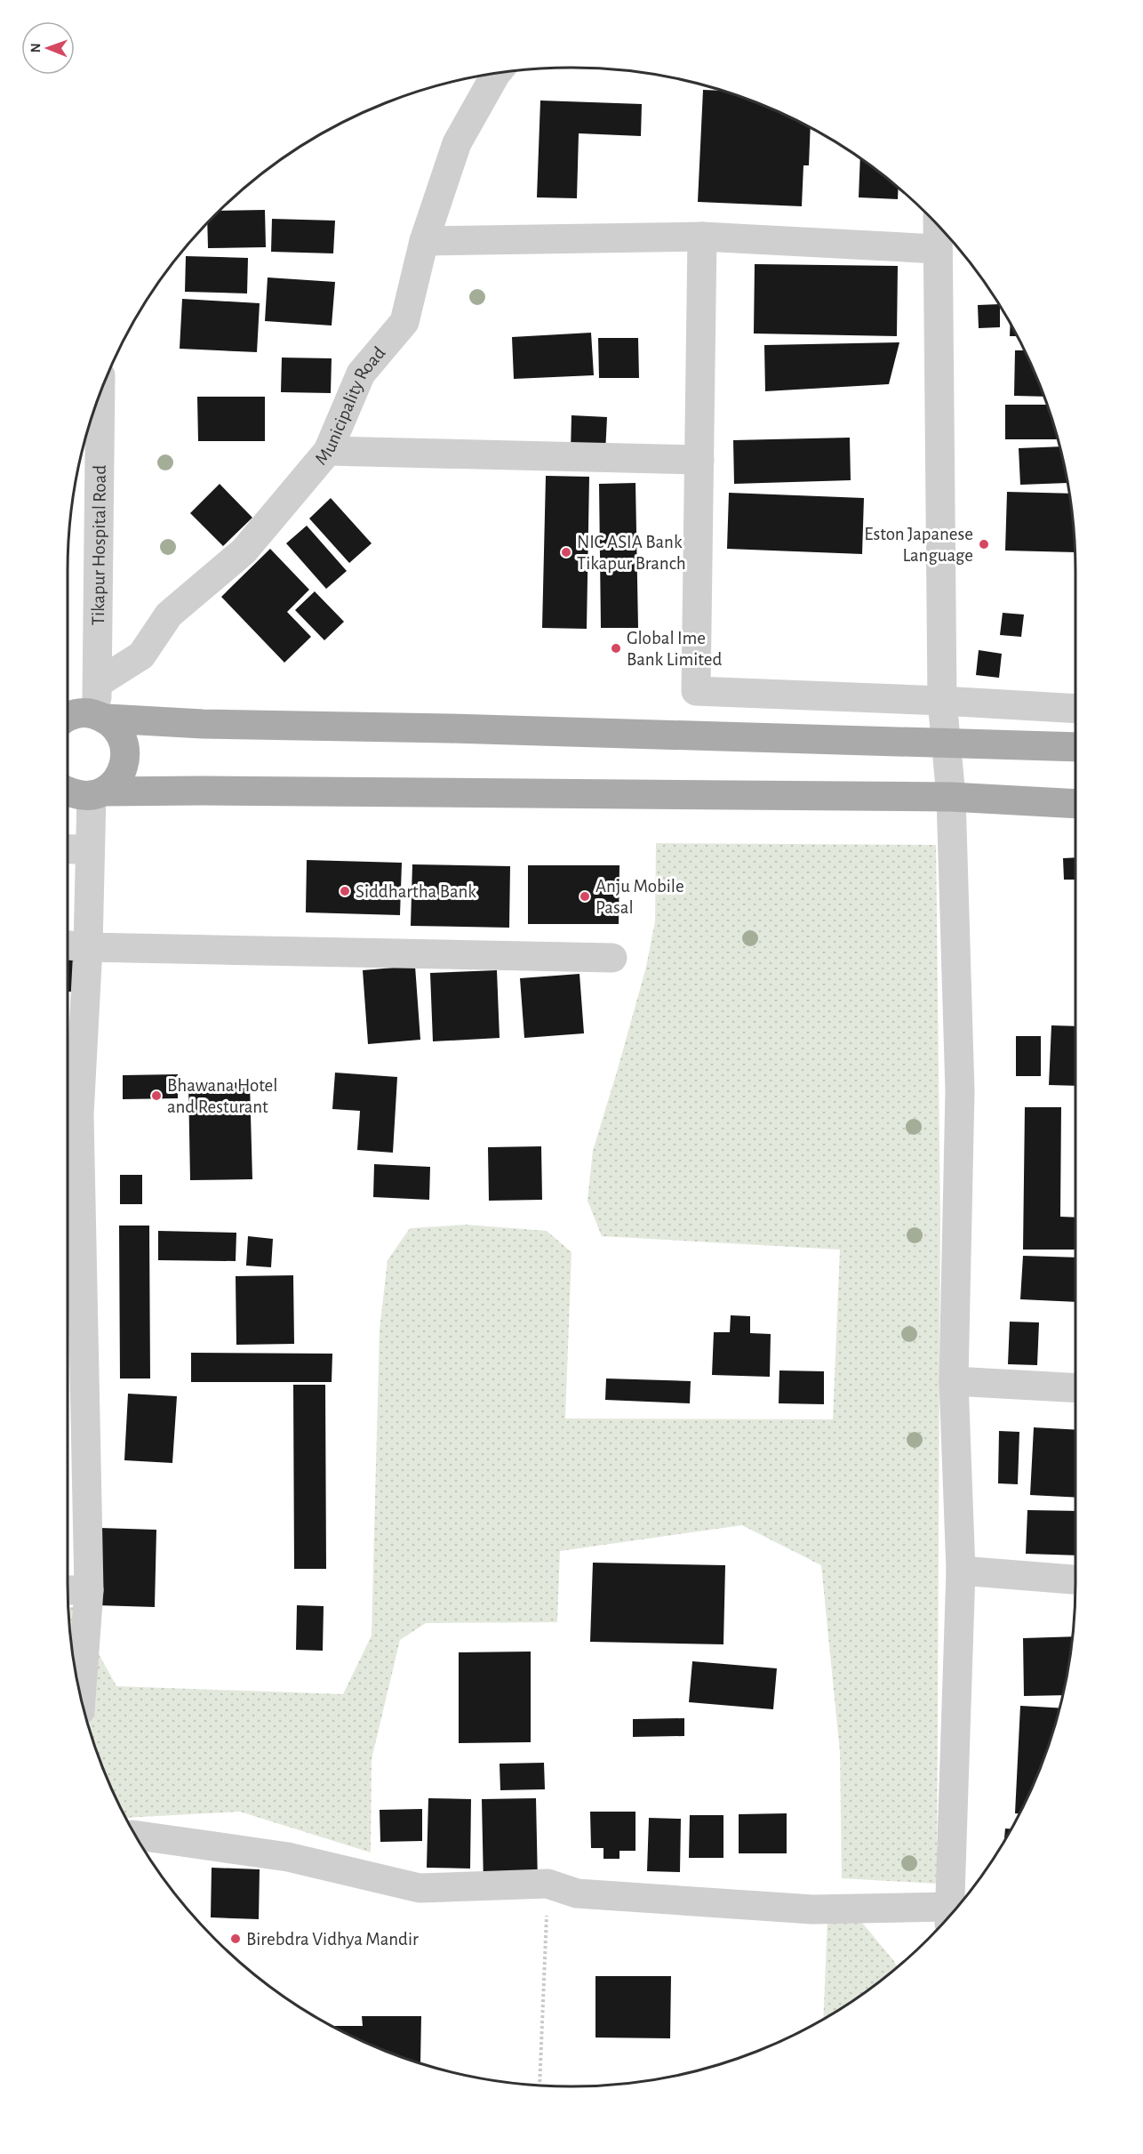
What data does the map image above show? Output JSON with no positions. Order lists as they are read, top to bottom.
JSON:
{
  "streets": {
    "street": ["Municipality Road", "Tikapur Hospital Road"]
  },
  "crossings": [
    ["Municipality Road", "Tikapur Hospital Road"]
  ],
  "places": [
    "Eston Japanese Language",
    "NIC ASIA Bank Tikapur Branch",
    "Global Ime Bank Limited",
    "Siddhartha Bank",
    "Anju Mobile Pasal",
    "Bhawana Hotel and Resturant",
    "Birebdra Vidhya Mandir"
  ],
  "north": "left"
}
